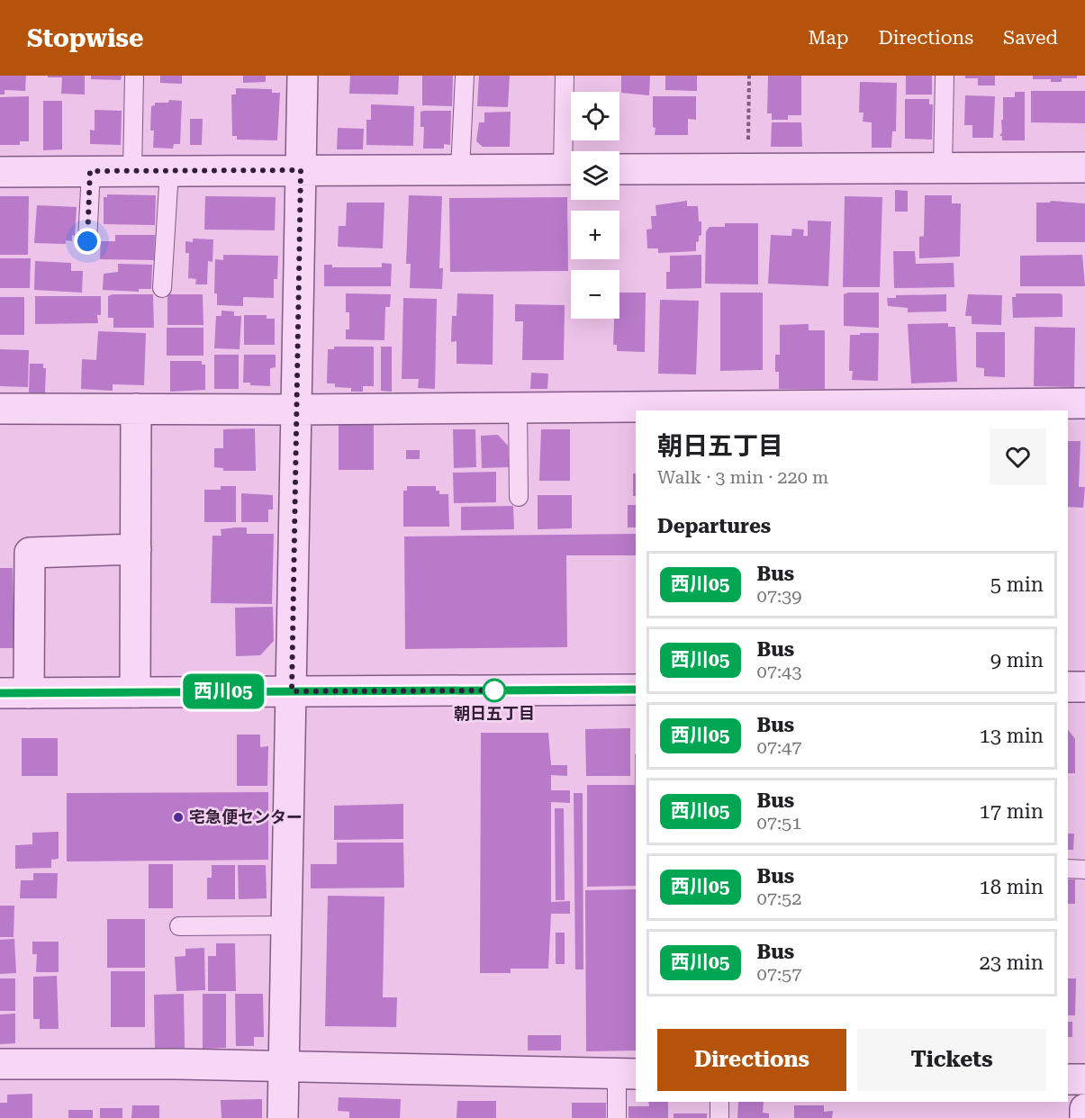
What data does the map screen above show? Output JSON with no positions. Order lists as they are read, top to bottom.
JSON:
{
  "places": ["朝日五丁目", "宅急便センター"],
  "lines": ["bus line 西川05"],
  "page": {
    "header": "Stopwise",
    "nav": ["Map", "Directions", "Saved"],
    "on_map": "西川05",
    "map_buttons": ["+", "−"],
    "heading": [
      ["朝日五丁目", "Walk · 3 min · 220 m"],
      "Departures"
    ],
    "list": [
      {
        "mark": "西川05",
        "name": "Bus",
        "note": "07:39",
        "value": "5 min"
      },
      {
        "mark": "西川05",
        "name": "Bus",
        "note": "07:43",
        "value": "9 min"
      },
      {
        "mark": "西川05",
        "name": "Bus",
        "note": "07:47",
        "value": "13 min"
      },
      {
        "mark": "西川05",
        "name": "Bus",
        "note": "07:51",
        "value": "17 min"
      },
      {
        "mark": "西川05",
        "name": "Bus",
        "note": "07:52",
        "value": "18 min"
      },
      {
        "mark": "西川05",
        "name": "Bus",
        "note": "07:57",
        "value": "23 min"
      }
    ],
    "buttons": ["Directions", "Tickets"]
  }
}
